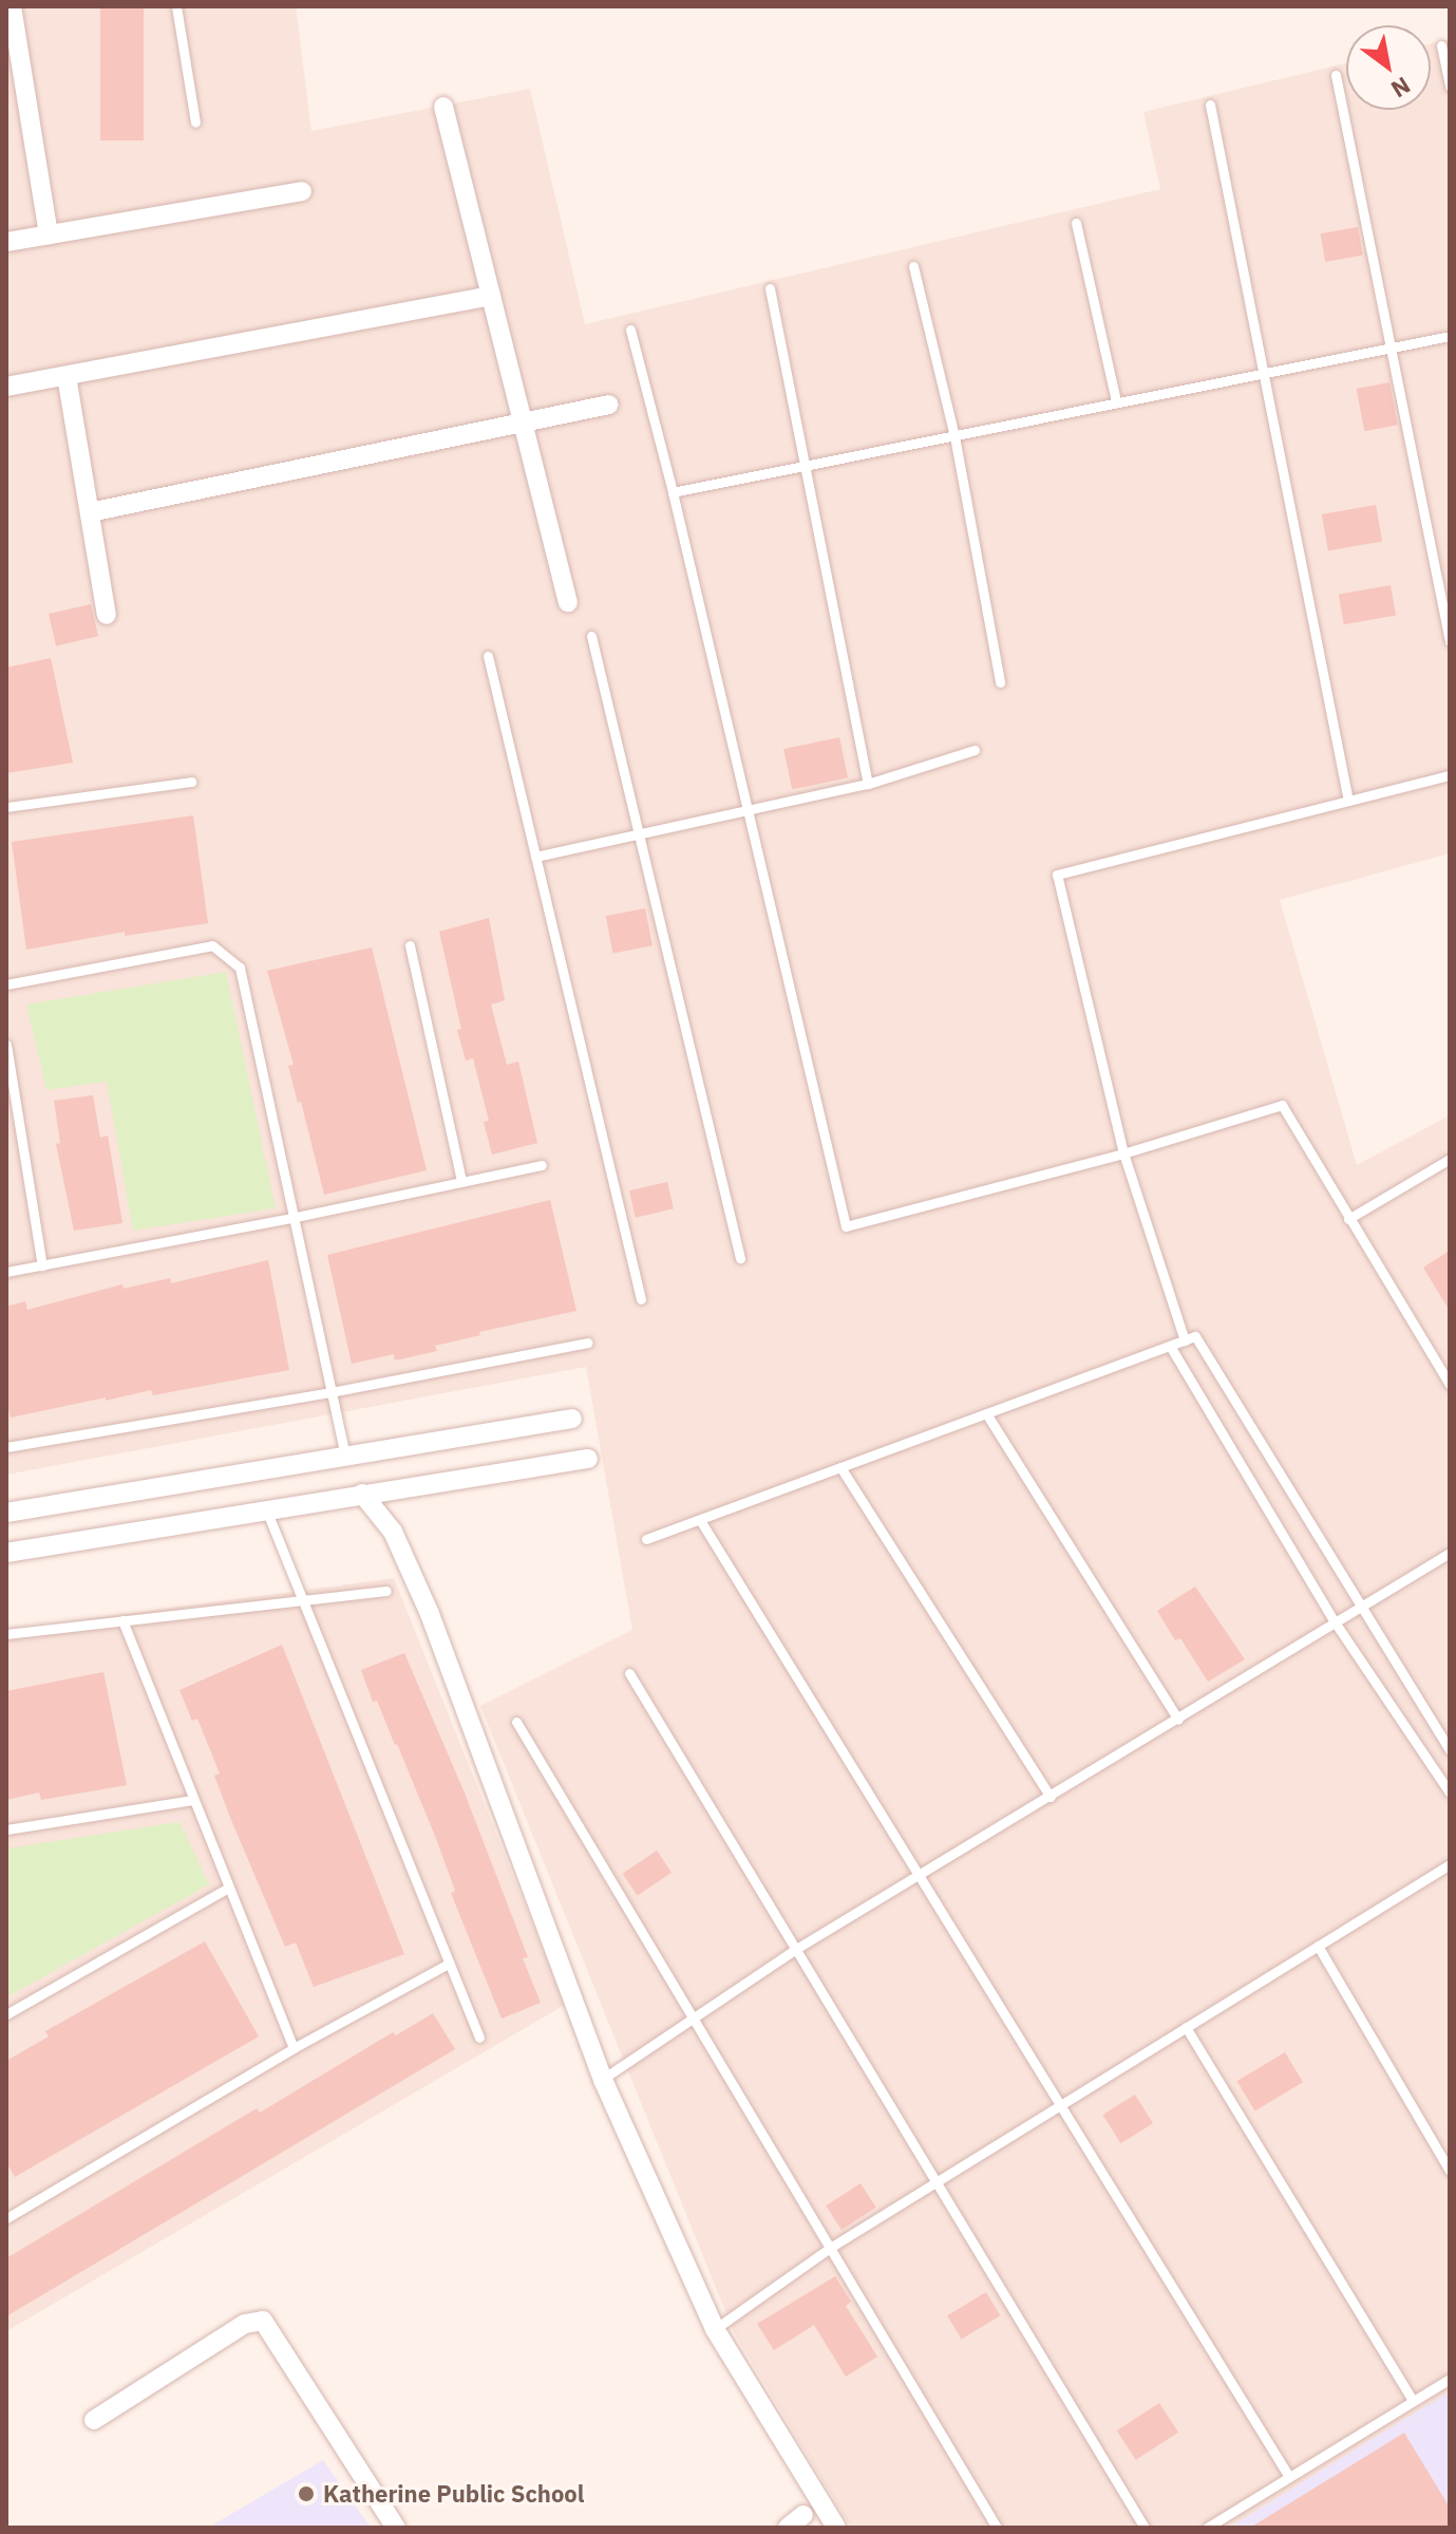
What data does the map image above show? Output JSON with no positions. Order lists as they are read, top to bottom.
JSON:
{
  "places": ["Katherine Public School"],
  "north": "bottom right"
}
